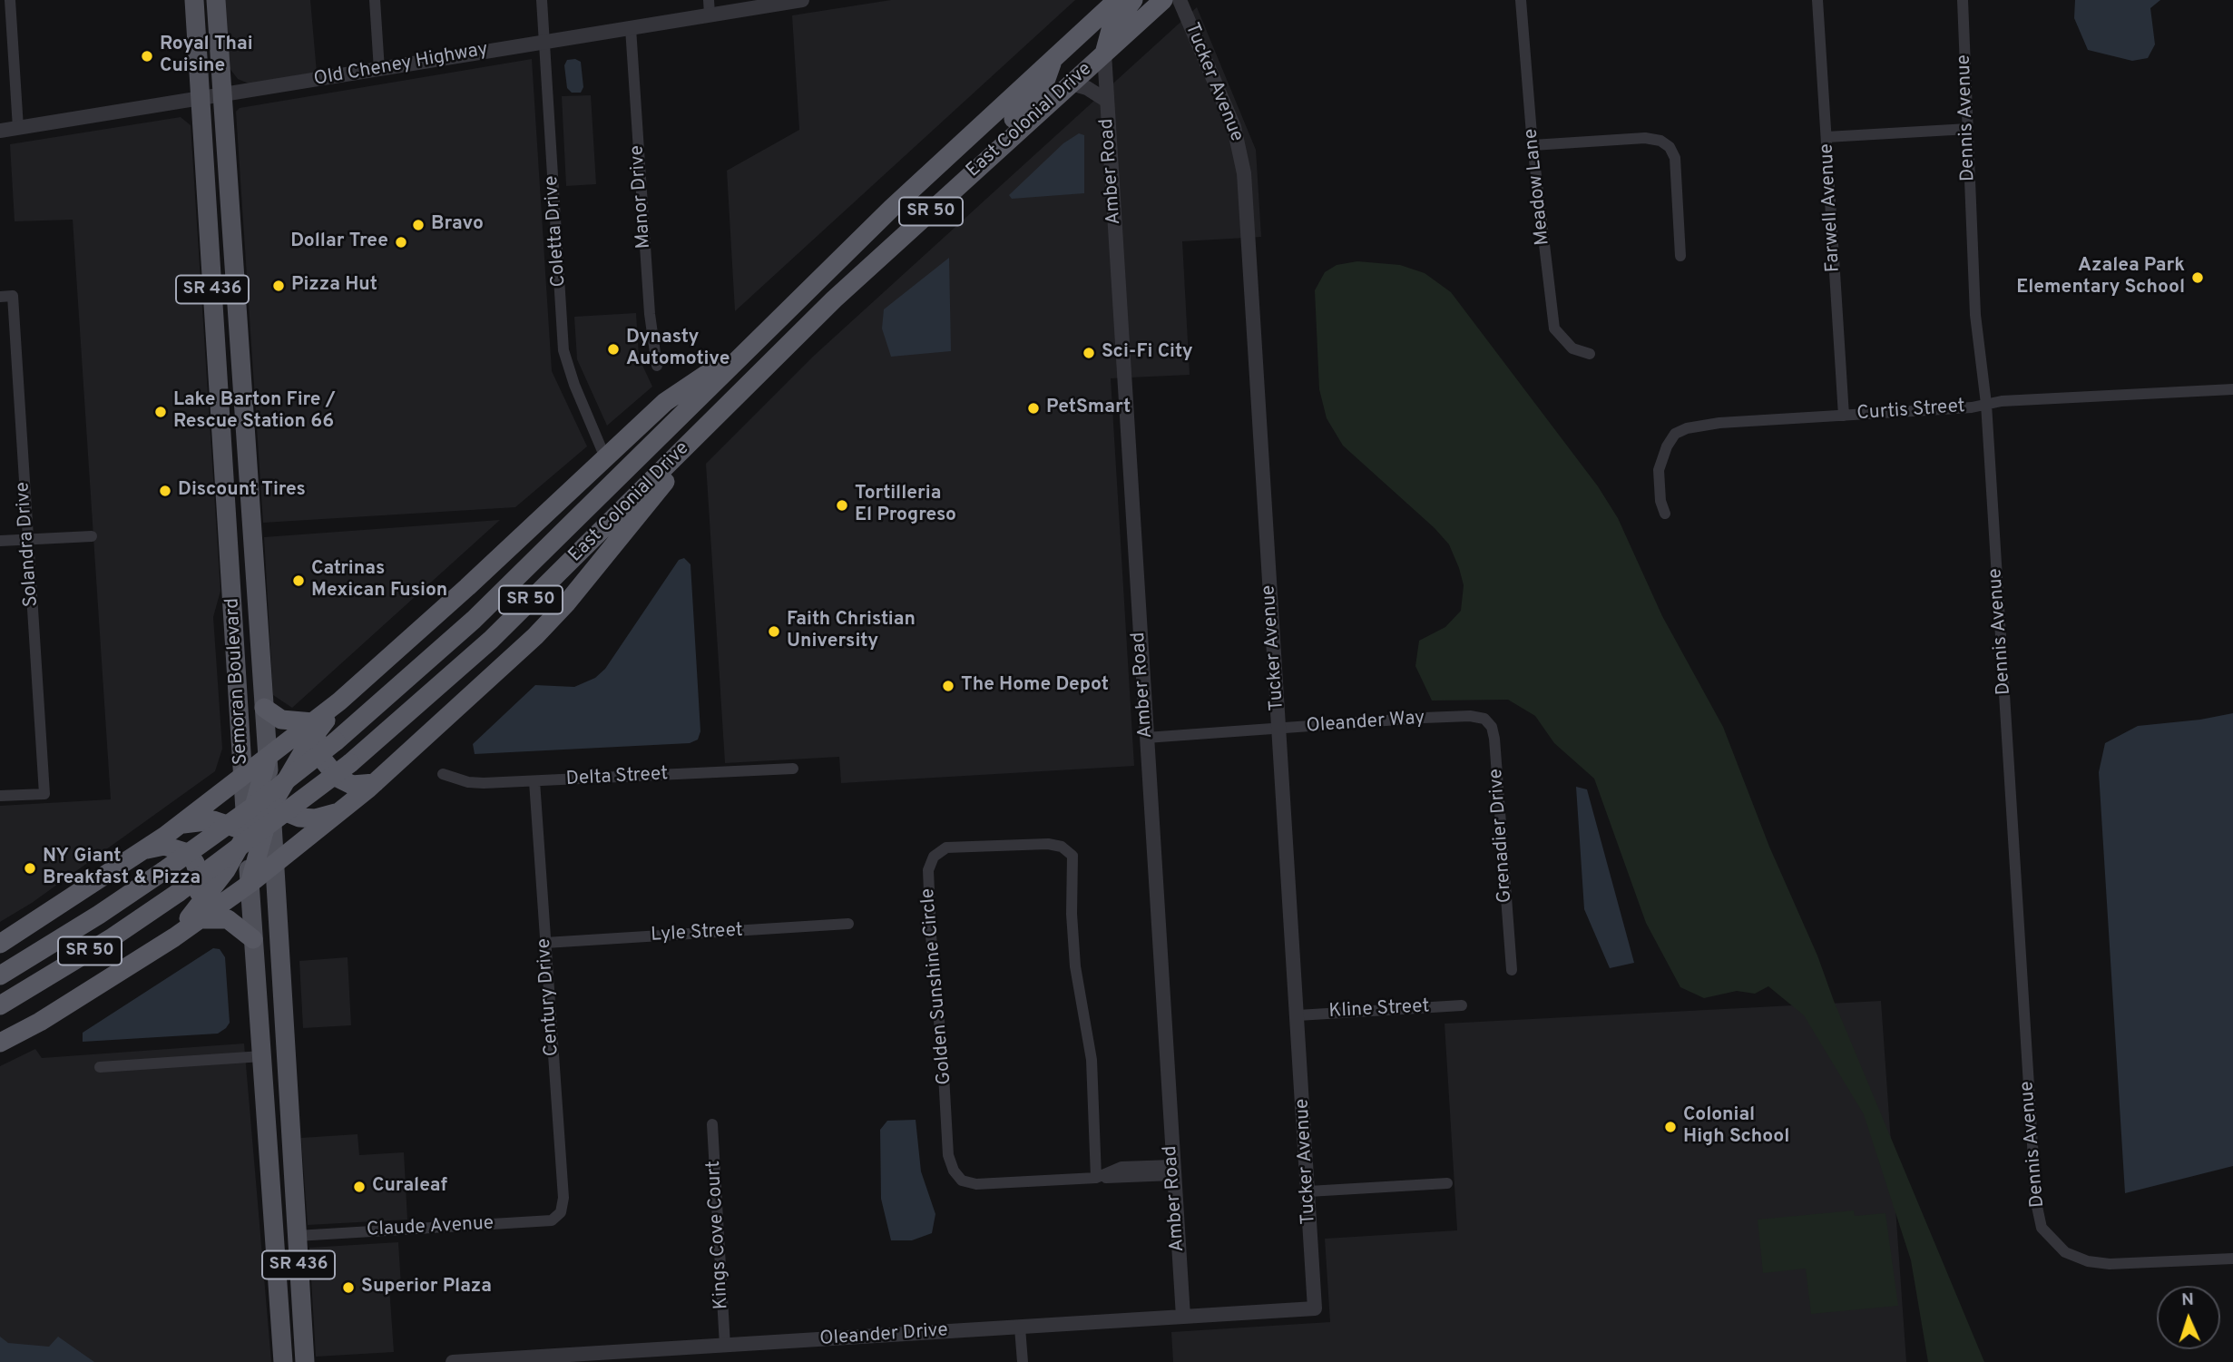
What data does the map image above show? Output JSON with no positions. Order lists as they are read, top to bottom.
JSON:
{
  "streets": {
    "highway": ["East Colonial Drive", "SR 50"],
    "main road": ["SR 436", "Semoran Boulevard"],
    "street": [
      "Old Cheney Highway",
      "Tucker Avenue",
      "Dennis Avenue",
      "Amber Road",
      "Meadow Lane",
      "Manor Drive",
      "Farwell Avenue",
      "Coletta Drive",
      "Curtis Street",
      "Solandra Drive",
      "Oleander Way",
      "Delta Street",
      "Grenadier Drive",
      "Lyle Street",
      "Golden Sunshine Circle",
      "Century Drive",
      "Kline Street",
      "Claude Avenue",
      "Kings Cove Court",
      "Oleander Drive"
    ]
  },
  "crossings": [
    ["Old Cheney Highway", "Manor Drive"],
    ["Old Cheney Highway", "Coletta Drive"],
    ["Old Cheney Highway", "Semoran Boulevard"],
    ["Tucker Avenue", "Oleander Way"],
    ["Tucker Avenue", "Kline Street"],
    ["Tucker Avenue", "Oleander Drive"],
    ["Dennis Avenue", "Curtis Street"],
    ["East Colonial Drive", "Amber Road"],
    ["Amber Road", "Oleander Way"],
    ["Amber Road", "Golden Sunshine Circle"],
    ["Amber Road", "Oleander Drive"],
    ["Farwell Avenue", "Curtis Street"],
    ["Semoran Boulevard", "Claude Avenue"],
    ["Oleander Way", "Grenadier Drive"],
    ["Delta Street", "Century Drive"],
    ["Lyle Street", "Century Drive"],
    ["Century Drive", "Claude Avenue"],
    ["Kings Cove Court", "Oleander Drive"]
  ],
  "places": [
    "Royal Thai Cuisine",
    "Bravo",
    "Dollar Tree",
    "Azalea Park Elementary School",
    "Pizza Hut",
    "Dynasty Automotive",
    "Sci-Fi City",
    "PetSmart",
    "Lake Barton Fire / Rescue Station 66",
    "Discount Tires",
    "Tortilleria El Progreso",
    "Catrinas Mexican Fusion",
    "Faith Christian University",
    "The Home Depot",
    "NY Giant Breakfast & Pizza",
    "Colonial High School",
    "Curaleaf",
    "Superior Plaza"
  ],
  "north": "top"
}
